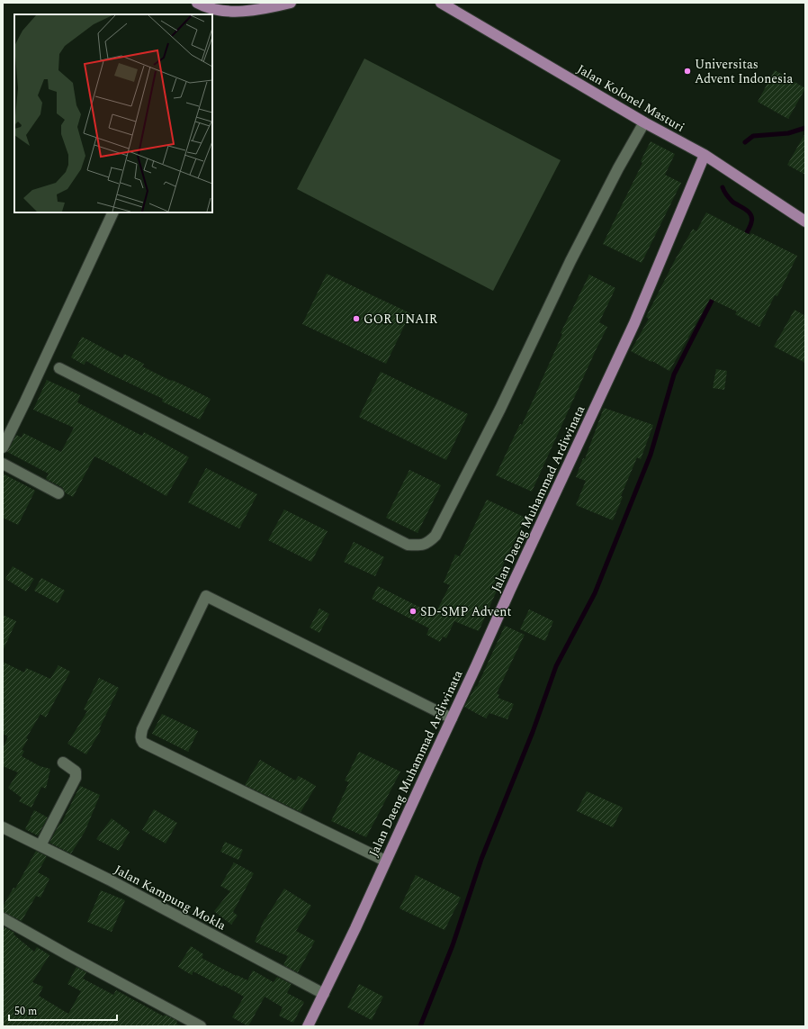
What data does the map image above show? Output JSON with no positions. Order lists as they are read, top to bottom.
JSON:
{
  "streets": {
    "main road": ["Jalan Kolonel Masturi", "Jalan Daeng Muhammad Ardiwinata"],
    "street": ["Jalan Kampung Mokla"]
  },
  "crossings": [
    ["Jalan Kolonel Masturi", "Jalan Daeng Muhammad Ardiwinata"],
    ["Jalan Daeng Muhammad Ardiwinata", "Jalan Kampung Mokla"]
  ],
  "places": ["Universitas Advent Indonesia", "GOR UNAIR", "SD-SMP Advent"],
  "scale_bar": "50 m"
}
